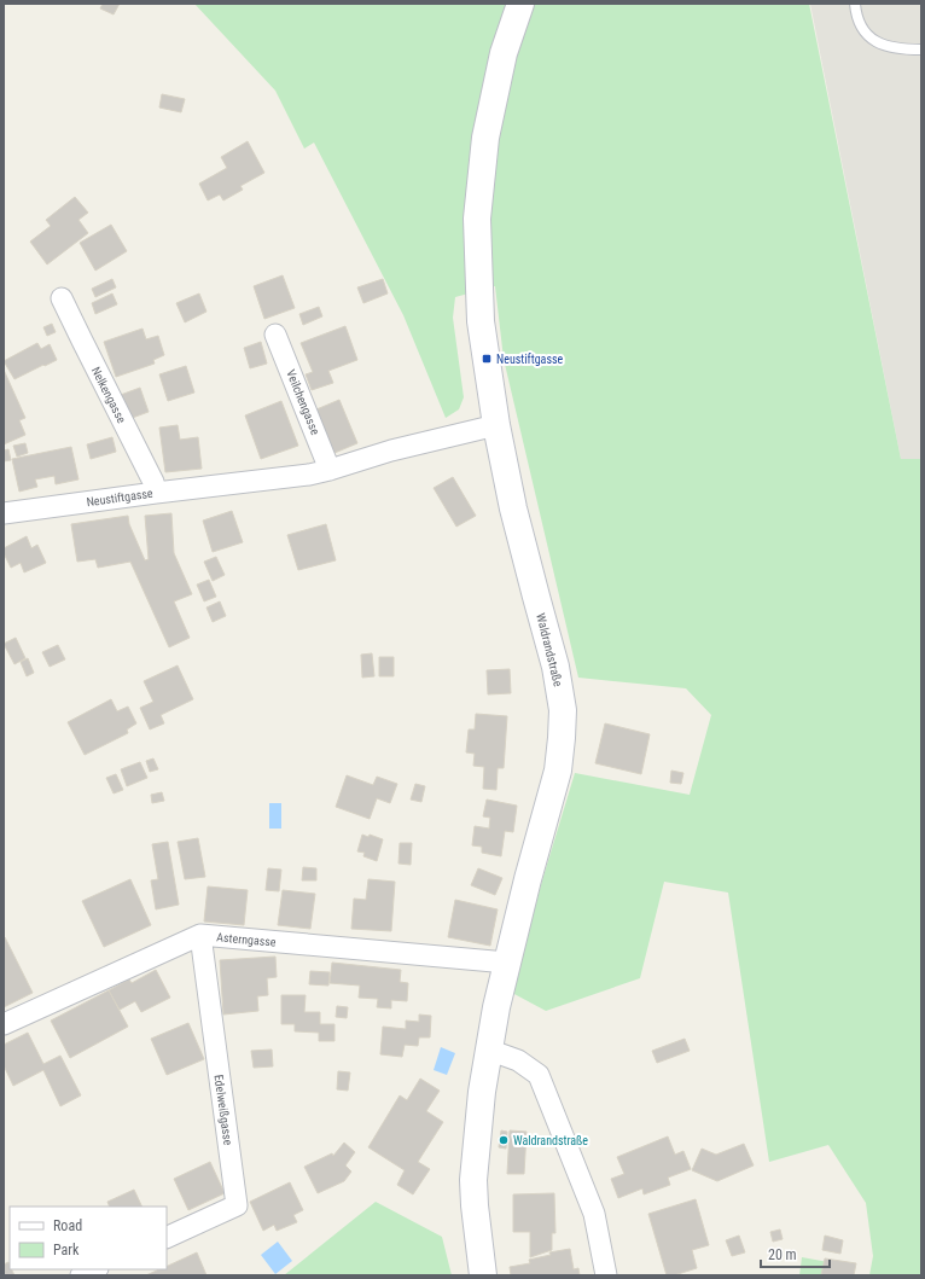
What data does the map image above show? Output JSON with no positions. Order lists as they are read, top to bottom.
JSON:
{
  "streets": {
    "street": [
      "Nelkengasse",
      "Veilchengasse",
      "Neustiftgasse",
      "Waldrandstraße",
      "Asterngasse",
      "Edelweißgasse"
    ]
  },
  "crossings": [
    ["Nelkengasse", "Neustiftgasse"],
    ["Veilchengasse", "Neustiftgasse"],
    ["Neustiftgasse", "Waldrandstraße"],
    ["Waldrandstraße", "Asterngasse"],
    ["Asterngasse", "Edelweißgasse"]
  ],
  "places": {
    "transit": ["Neustiftgasse"],
    "other": ["Waldrandstraße"]
  },
  "legend": ["Road", "Park"],
  "scale_bar": "20 m"
}
